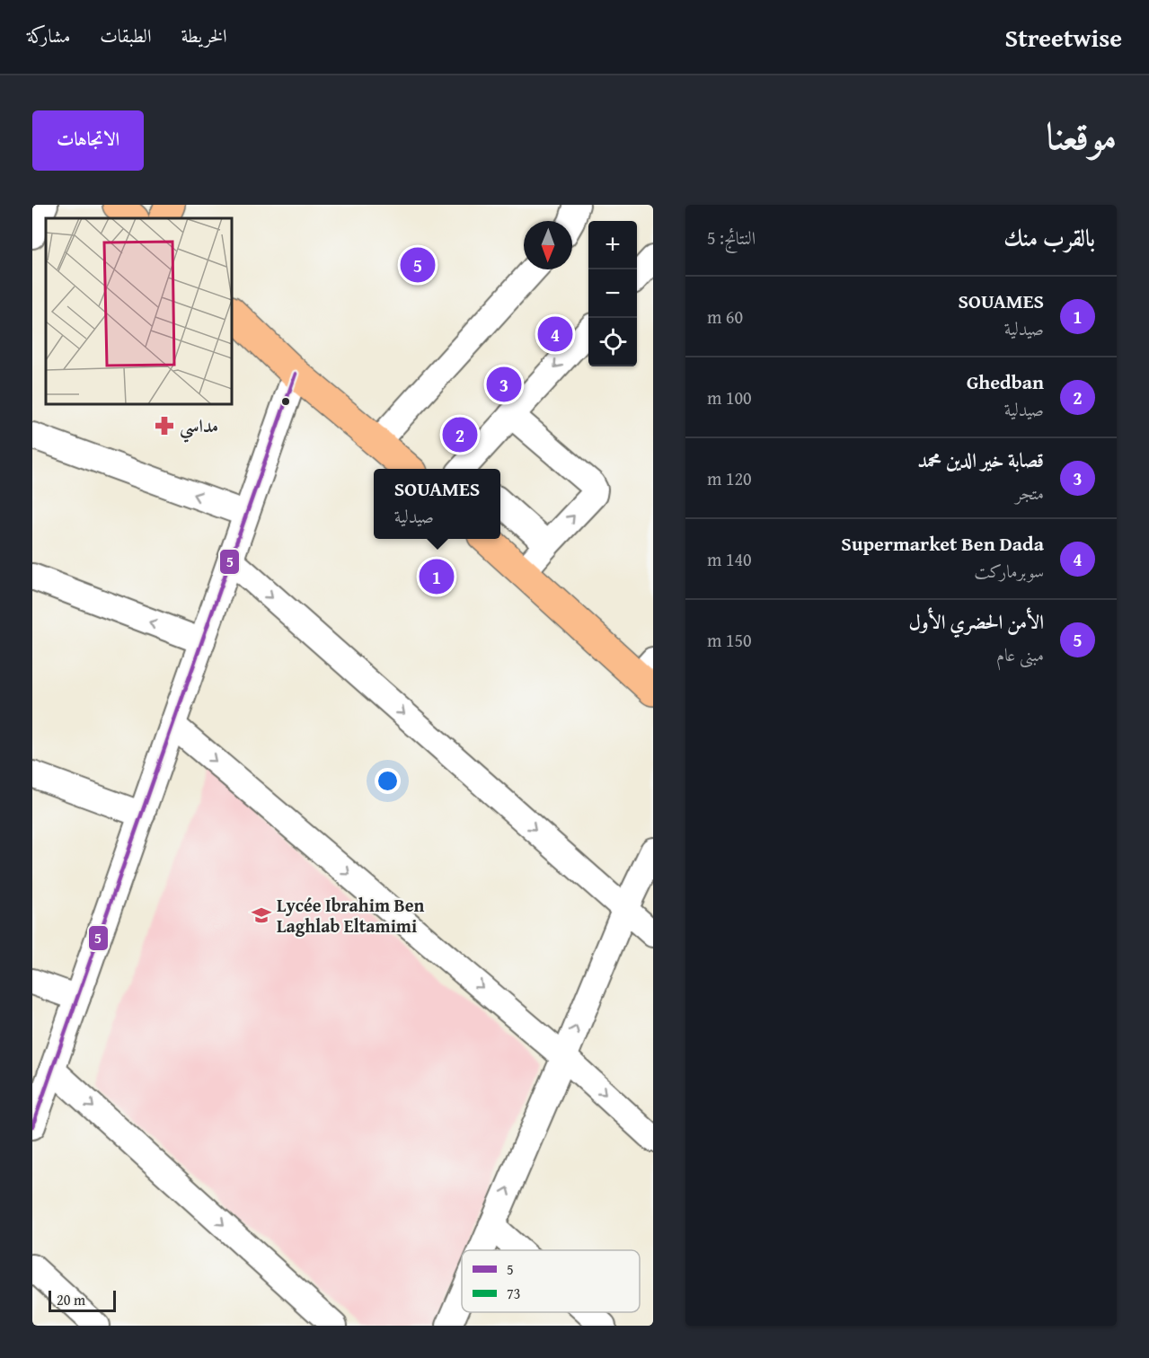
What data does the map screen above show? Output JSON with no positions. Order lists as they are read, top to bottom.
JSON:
{
  "places": {
    "pharmacy": ["مداسي"],
    "school or university": ["Lycée Ibrahim Ben Laghlab Eltamimi"]
  },
  "lines": ["transit line 5"],
  "legend": ["5", "73"],
  "scale_bar": "20 m",
  "north": "bottom",
  "page": {
    "header": "Streetwise",
    "nav": ["الخريطة", "الطبقات", "مشاركة"],
    "title": "موقعنا",
    "buttons": "الاتجاهات",
    "heading": ["بالقرب منك", "النتائج: 5"],
    "map_buttons": ["+", "−"],
    "pins": [
      "5",
      "4",
      "3",
      "2",
      "1"
    ],
    "list": [
      {
        "mark": "1",
        "name": "SOUAMES",
        "note": "صيدلية",
        "value": "60 m"
      },
      {
        "mark": "2",
        "name": "Ghedban",
        "note": "صيدلية",
        "value": "100 m"
      },
      {
        "mark": "3",
        "name": "قصابة خير الدين محمد",
        "note": "متجر",
        "value": "120 m"
      },
      {
        "mark": "4",
        "name": "Supermarket Ben Dada",
        "note": "سوبرماركت",
        "value": "140 m"
      },
      {
        "mark": "5",
        "name": "الأمن الحضري الأول",
        "note": "مبنى عام",
        "value": "150 m"
      }
    ],
    "popup": ["SOUAMES", "صيدلية"],
    "scale": "20 m"
  }
}
